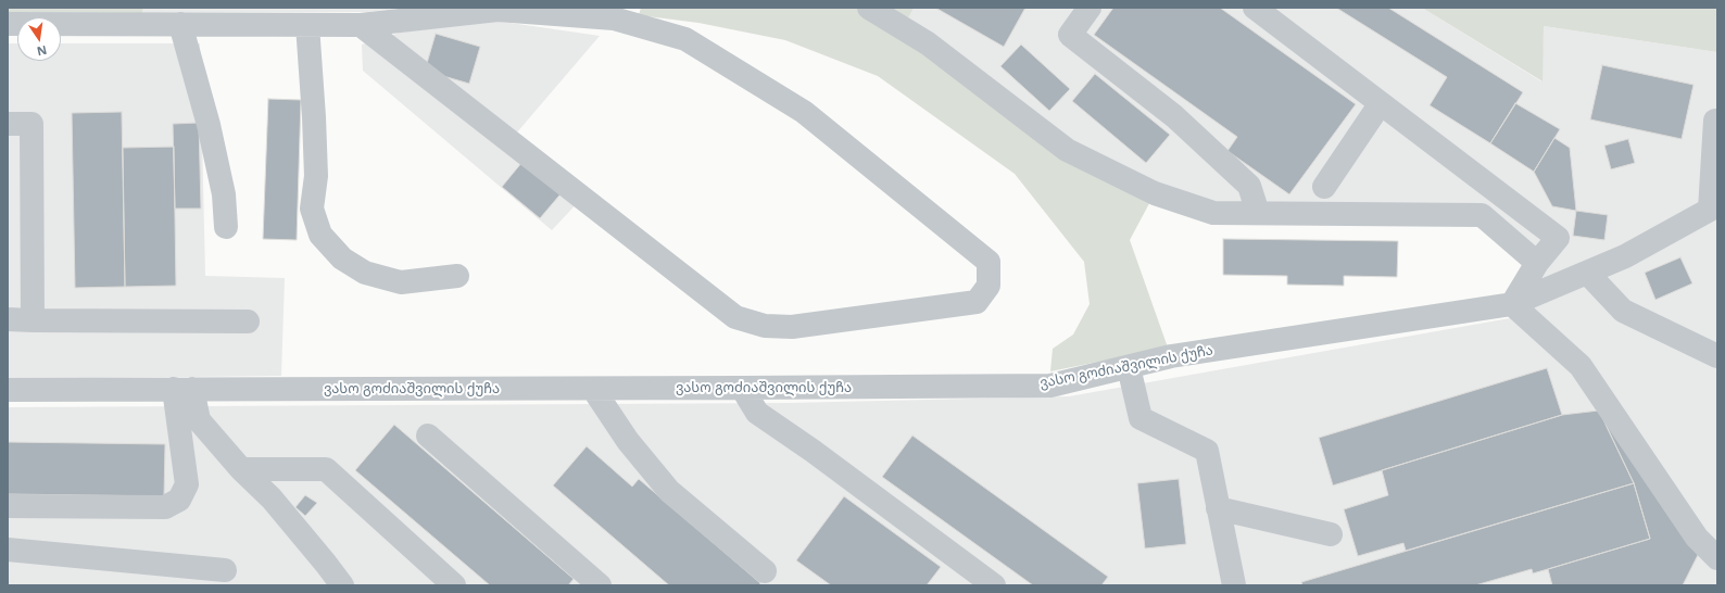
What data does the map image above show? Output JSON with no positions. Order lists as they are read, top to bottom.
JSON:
{
  "streets": {
    "street": ["ვასო გოძიაშვილის ქუჩა"]
  },
  "north": "bottom"
}
